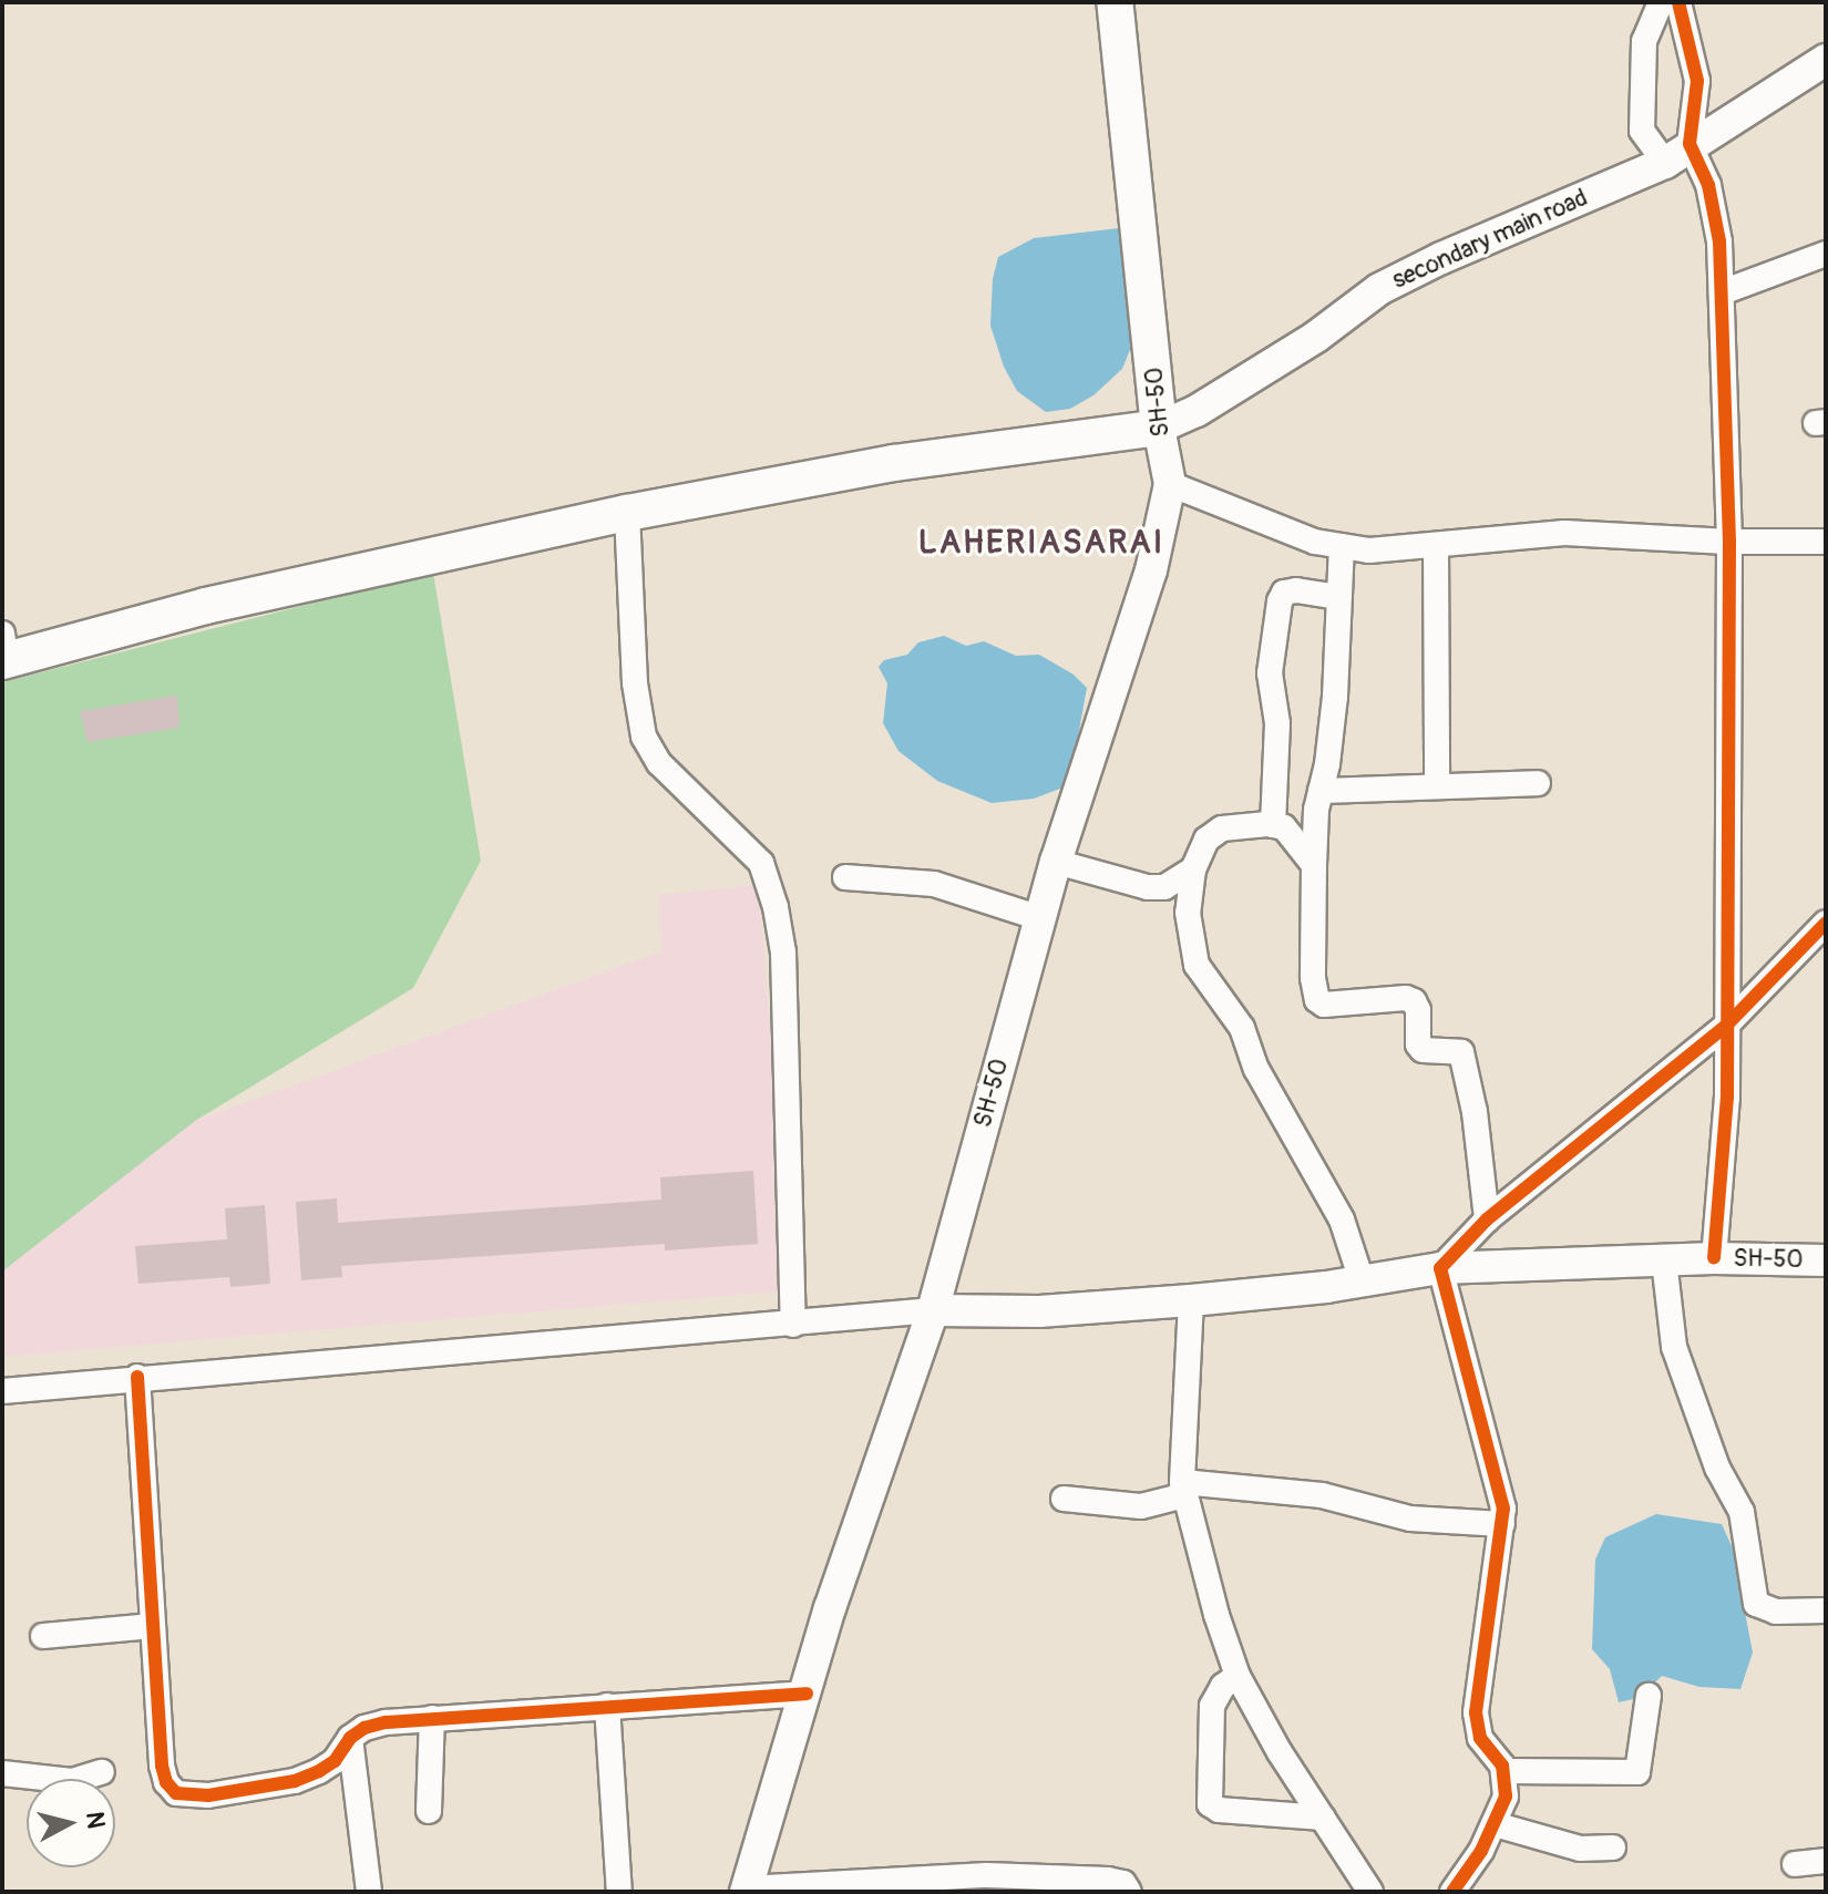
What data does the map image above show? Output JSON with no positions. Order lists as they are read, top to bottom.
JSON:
{
  "streets": {
    "highway": ["SH-50"],
    "main road": ["secondary main road"]
  },
  "crossings": [
    ["secondary main road", "SH-50"]
  ],
  "districts": ["LAHERIASARAI"],
  "north": "right"
}
